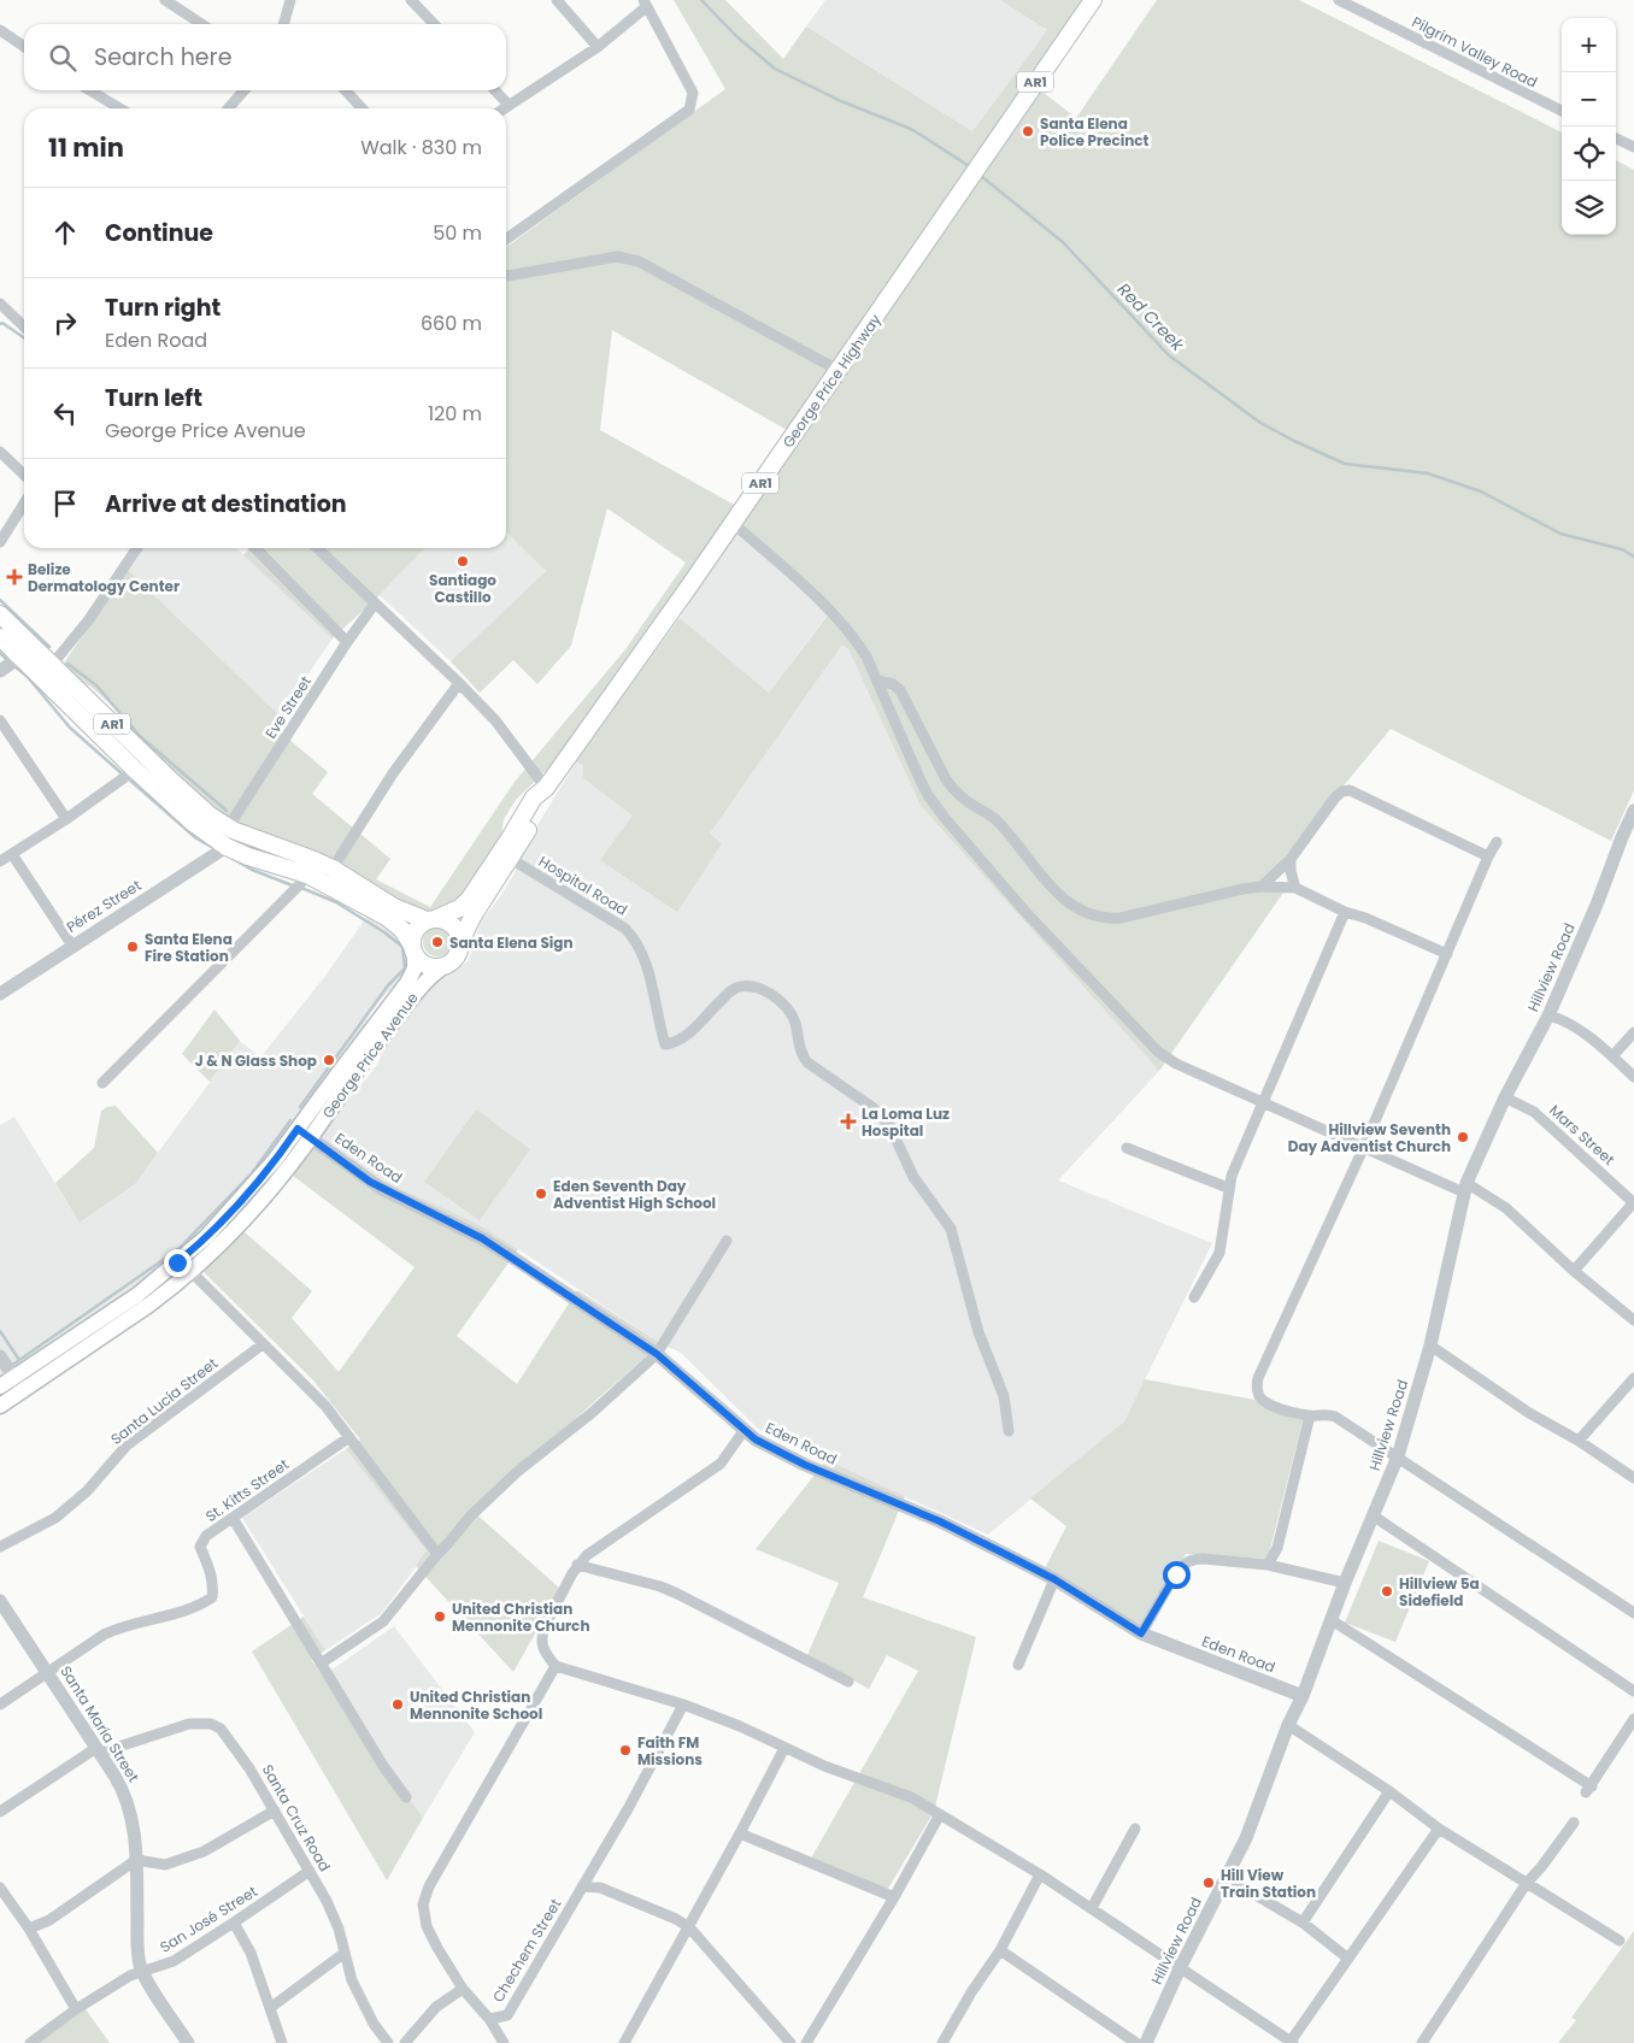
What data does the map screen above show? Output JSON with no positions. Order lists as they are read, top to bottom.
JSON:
{
  "streets": {
    "highway": ["AR1", "George Price Highway"],
    "main road": ["George Price Avenue"],
    "street": [
      "Pilgrim Valley Road",
      "Eve Street",
      "Hospital Road",
      "Pérez Street",
      "Hillview Road",
      "Mars Street",
      "Eden Road",
      "Santa Lucía Street",
      "St. Kitts Street",
      "Santa María Street",
      "Santa Cruz Road",
      "San José Street",
      "Chechem Street"
    ]
  },
  "crossings": [
    ["AR1", "George Price Highway"],
    ["AR1", "Eve Street"],
    ["AR1", "Pérez Street"],
    ["AR1", "George Price Avenue"],
    ["George Price Highway", "Hospital Road"],
    ["George Price Highway", "George Price Avenue"],
    ["Hillview Road", "Mars Street"],
    ["Hillview Road", "Eden Road"],
    ["George Price Avenue", "Eden Road"],
    ["St. Kitts Street", "Santa María Street"],
    ["Santa María Street", "Santa Cruz Road"],
    ["Santa María Street", "San José Street"],
    ["Santa Cruz Road", "San José Street"]
  ],
  "water": ["Red Creek"],
  "places": {
    "other": [
      "Santa Elena Police Precinct",
      "Santiago Castillo",
      "Santa Elena Sign",
      "Santa Elena Fire Station",
      "J & N Glass Shop",
      "Hillview Seventh Day Adventist Church",
      "Eden Seventh Day Adventist High School",
      "Hillview 5a Sidefield",
      "United Christian Mennonite Church",
      "United Christian Mennonite School",
      "Faith FM Missions",
      "Hill View Train Station"
    ],
    "health": ["Belize Dermatology Center", "La Loma Luz Hospital"]
  },
  "page": {
    "map_buttons": ["+", "−"],
    "search": "Search here",
    "heading": ["11 min", "Walk · 830 m"],
    "list": [
      ["Continue", "50 m"],
      ["Turn right", "Eden Road", "660 m"],
      ["Turn left", "George Price Avenue", "120 m"],
      "Arrive at destination"
    ]
  }
}
